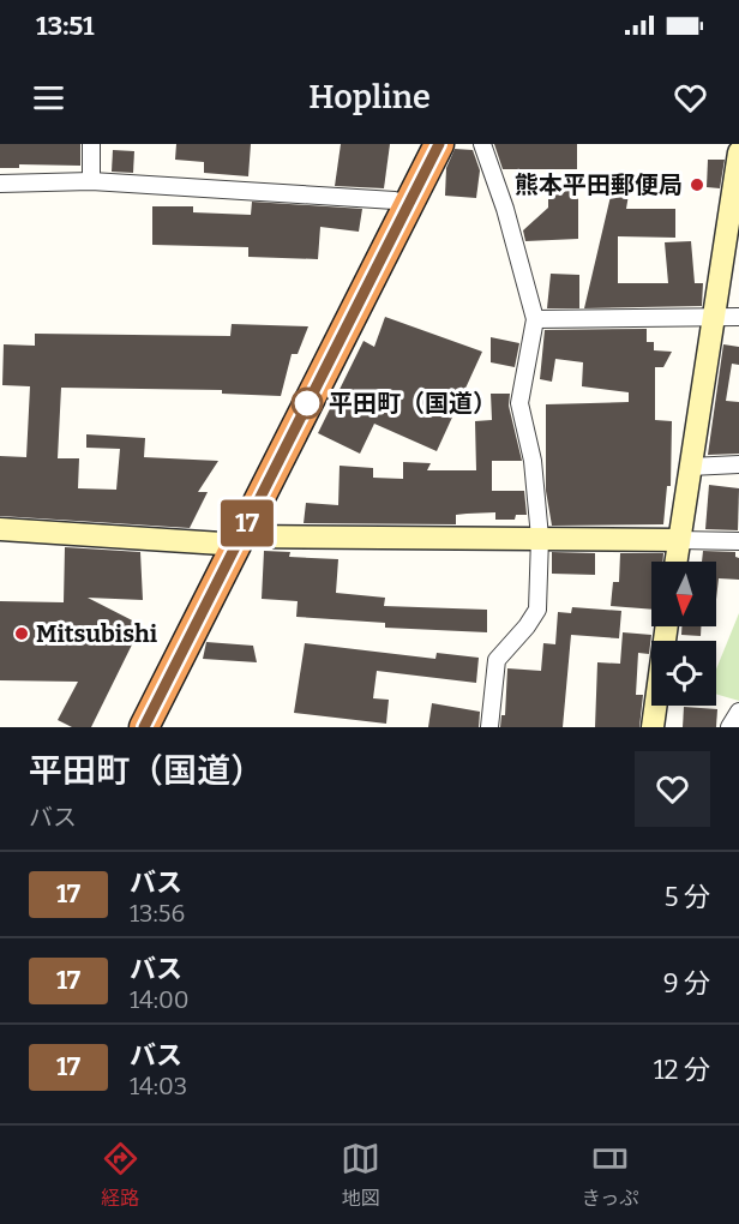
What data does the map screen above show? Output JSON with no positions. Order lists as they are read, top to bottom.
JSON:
{
  "places": ["熊本平田郵便局", "平田町（国道）", "Mitsubishi"],
  "lines": ["bus line 17"],
  "north": "bottom",
  "page": {
    "status": "13:51",
    "header": "Hopline",
    "on_map": "17",
    "heading": ["平田町（国道）", "バス"],
    "list": [
      {
        "mark": "17",
        "name": "バス",
        "note": "13:56",
        "value": "5 分"
      },
      {
        "mark": "17",
        "name": "バス",
        "note": "14:00",
        "value": "9 分"
      },
      {
        "mark": "17",
        "name": "バス",
        "note": "14:03",
        "value": "12 分"
      }
    ],
    "tabs": ["経路", "地図", "きっぷ"]
  }
}
